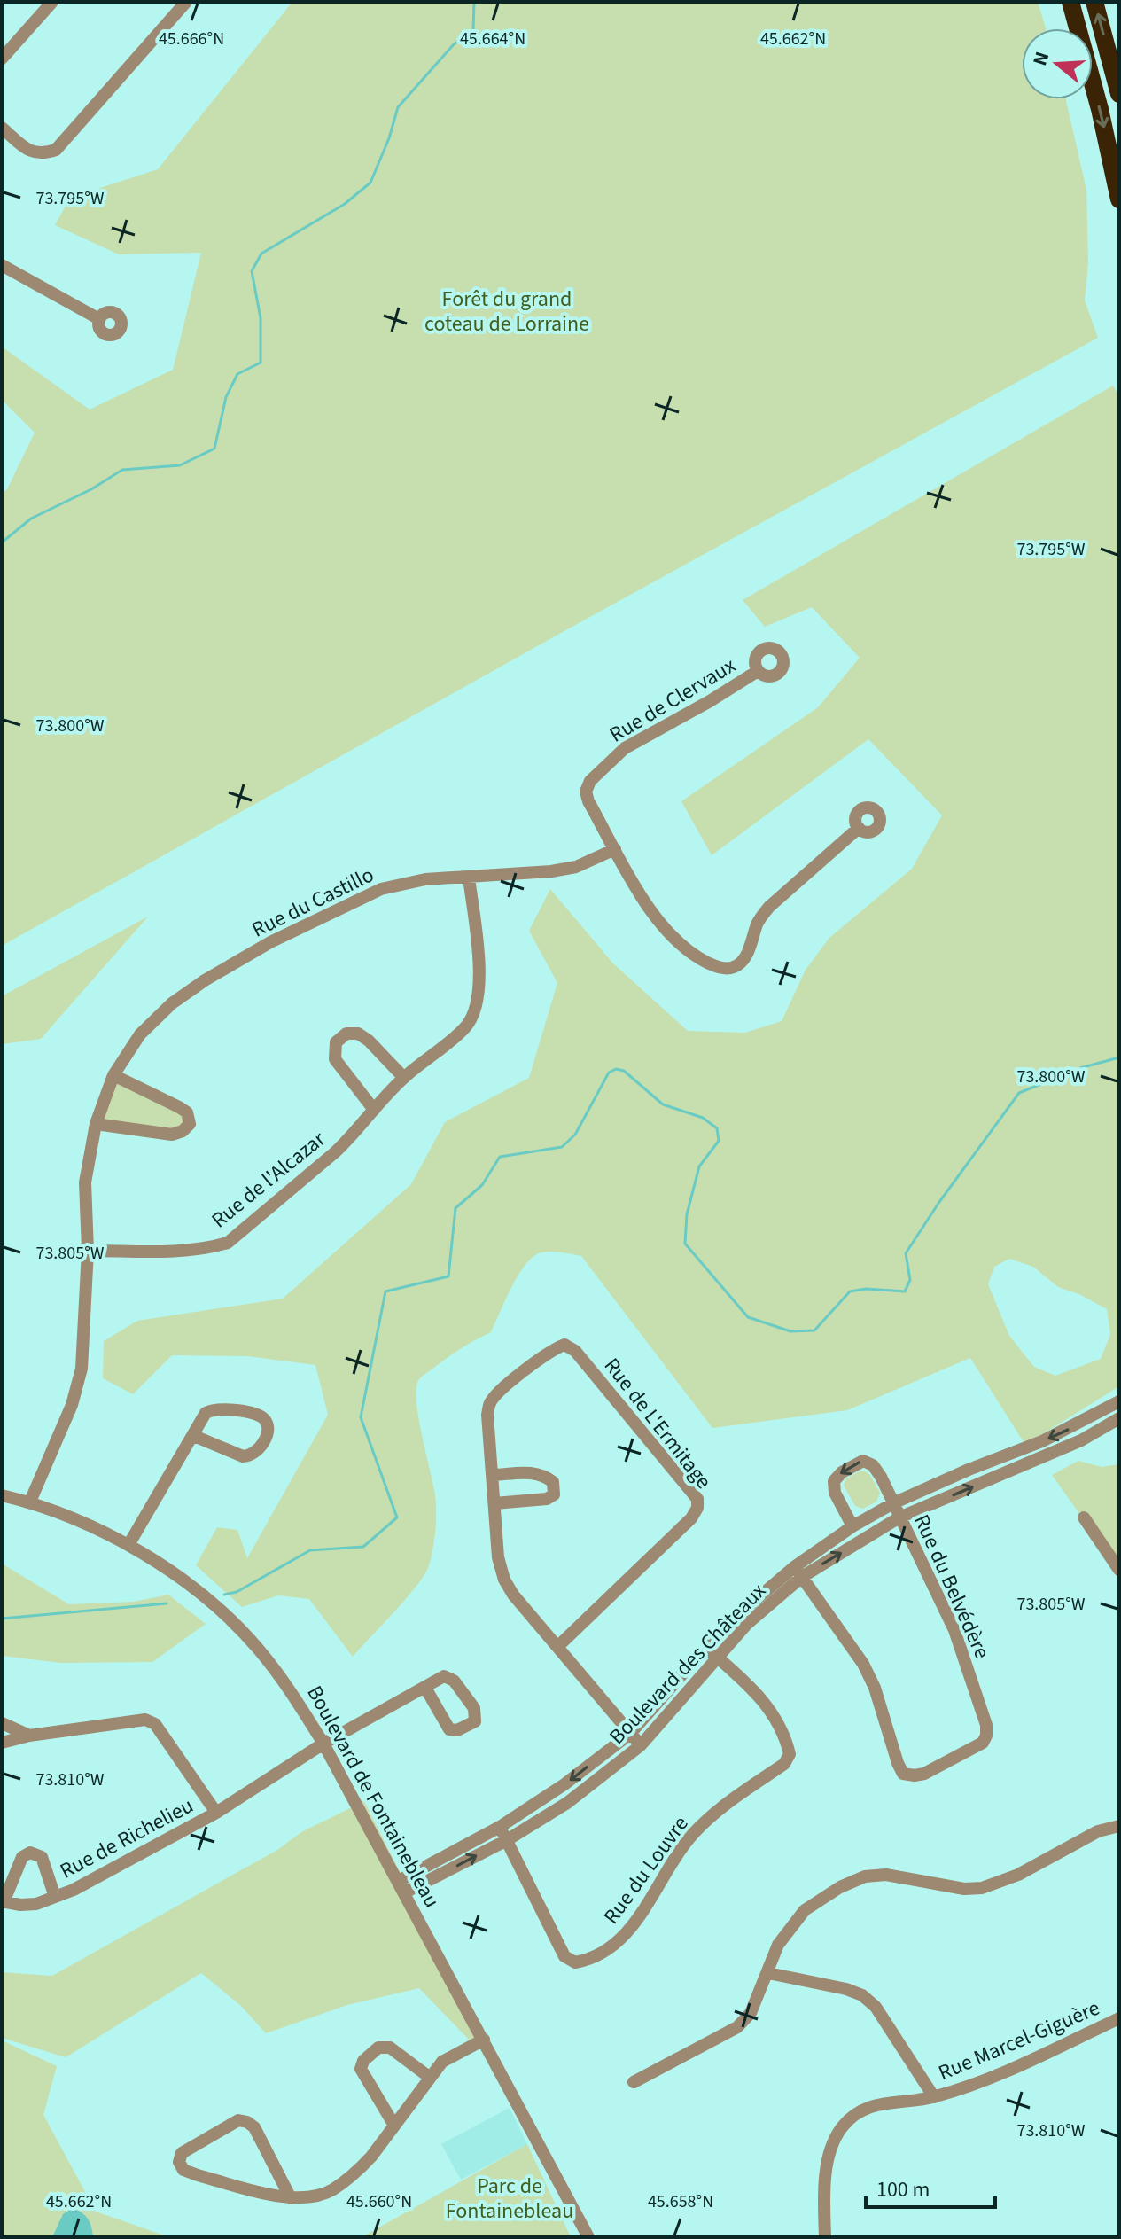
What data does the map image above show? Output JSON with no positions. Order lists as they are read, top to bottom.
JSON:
{
  "streets": {
    "street": [
      "Rue de Clervaux",
      "Rue du Castillo",
      "Rue de l'Alcazar",
      "Rue de L'Ermitage",
      "Rue du Belvédère",
      "Boulevard des Châteaux",
      "Boulevard de Fontainebleau",
      "Rue de Richelieu",
      "Rue du Louvre",
      "Rue Marcel-Giguère"
    ]
  },
  "crossings": [
    ["Rue de Clervaux", "Rue du Castillo"],
    ["Rue du Castillo", "Rue de l'Alcazar"],
    ["Rue du Castillo", "Boulevard de Fontainebleau"],
    ["Rue de L'Ermitage", "Boulevard des Châteaux"],
    ["Rue du Belvédère", "Boulevard des Châteaux"],
    ["Boulevard des Châteaux", "Boulevard de Fontainebleau"],
    ["Boulevard des Châteaux", "Rue du Louvre"],
    ["Boulevard de Fontainebleau", "Rue de Richelieu"]
  ],
  "parks": ["Forêt du grand coteau de Lorraine", "Parc de Fontainebleau"],
  "scale_bar": "100 m",
  "north": "left",
  "coordinates": [
    "45.666°N",
    "45.664°N",
    "45.662°N",
    "73.795°W",
    "73.800°W",
    "73.805°W",
    "73.810°W",
    "45.660°N",
    "45.658°N"
  ]
}
